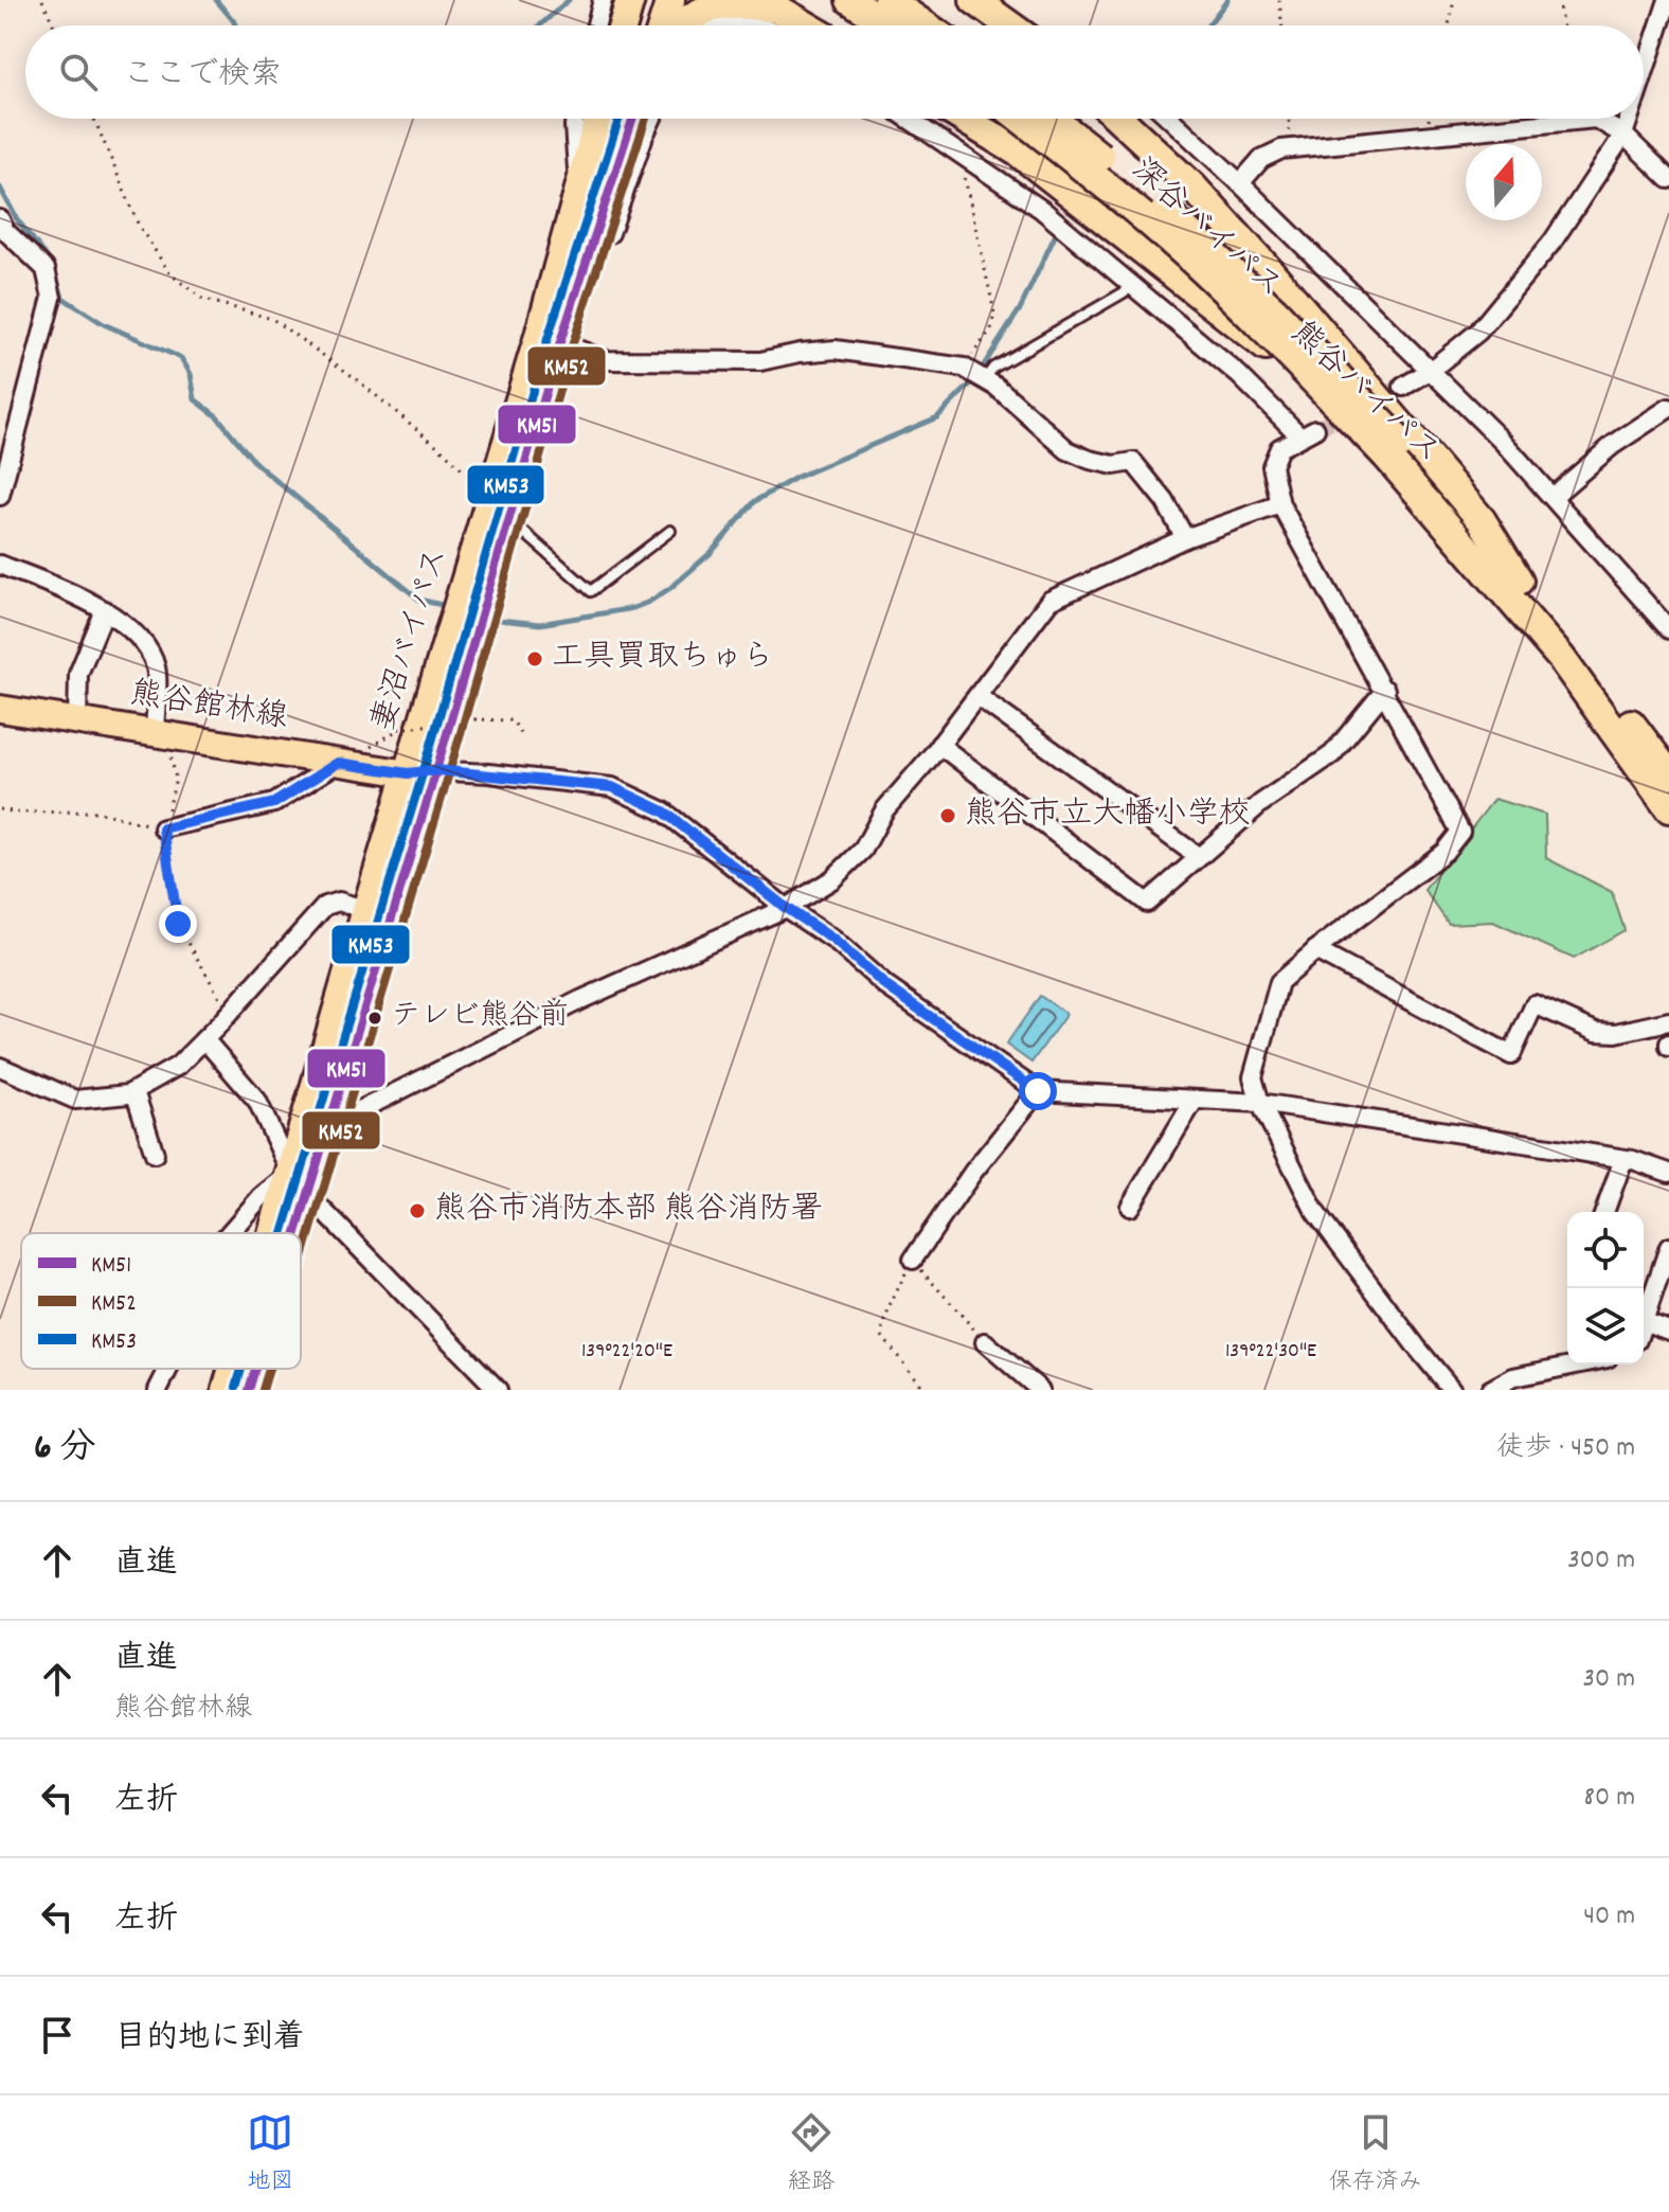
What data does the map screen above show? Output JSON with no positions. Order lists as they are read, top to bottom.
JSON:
{
  "streets": {
    "highway": ["深谷バイパス", "熊谷バイパス", "妻沼バイパス"],
    "main road": ["熊谷館林線"]
  },
  "crossings": [
    ["深谷バイパス", "熊谷バイパス"],
    ["妻沼バイパス", "熊谷館林線"]
  ],
  "places": [
    "工具買取ちゅら",
    "熊谷市立大幡小学校",
    "テレビ熊谷前",
    "熊谷市消防本部 熊谷消防署"
  ],
  "lines": ["transit line KM51", "transit line KM52", "transit line KM53"],
  "legend": ["KM51", "KM52", "KM53"],
  "north": "top",
  "page": {
    "search": "ここで検索",
    "heading": ["6 分", "徒歩 · 450 m"],
    "list": [
      ["直進", "300 m"],
      ["直進", "熊谷館林線", "30 m"],
      ["左折", "80 m"],
      ["左折", "40 m"],
      "目的地に到着"
    ],
    "nav": ["地図", "経路", "保存済み"]
  },
  "coordinates": ["139°22'20\"E", "139°22'30\"E"]
}
